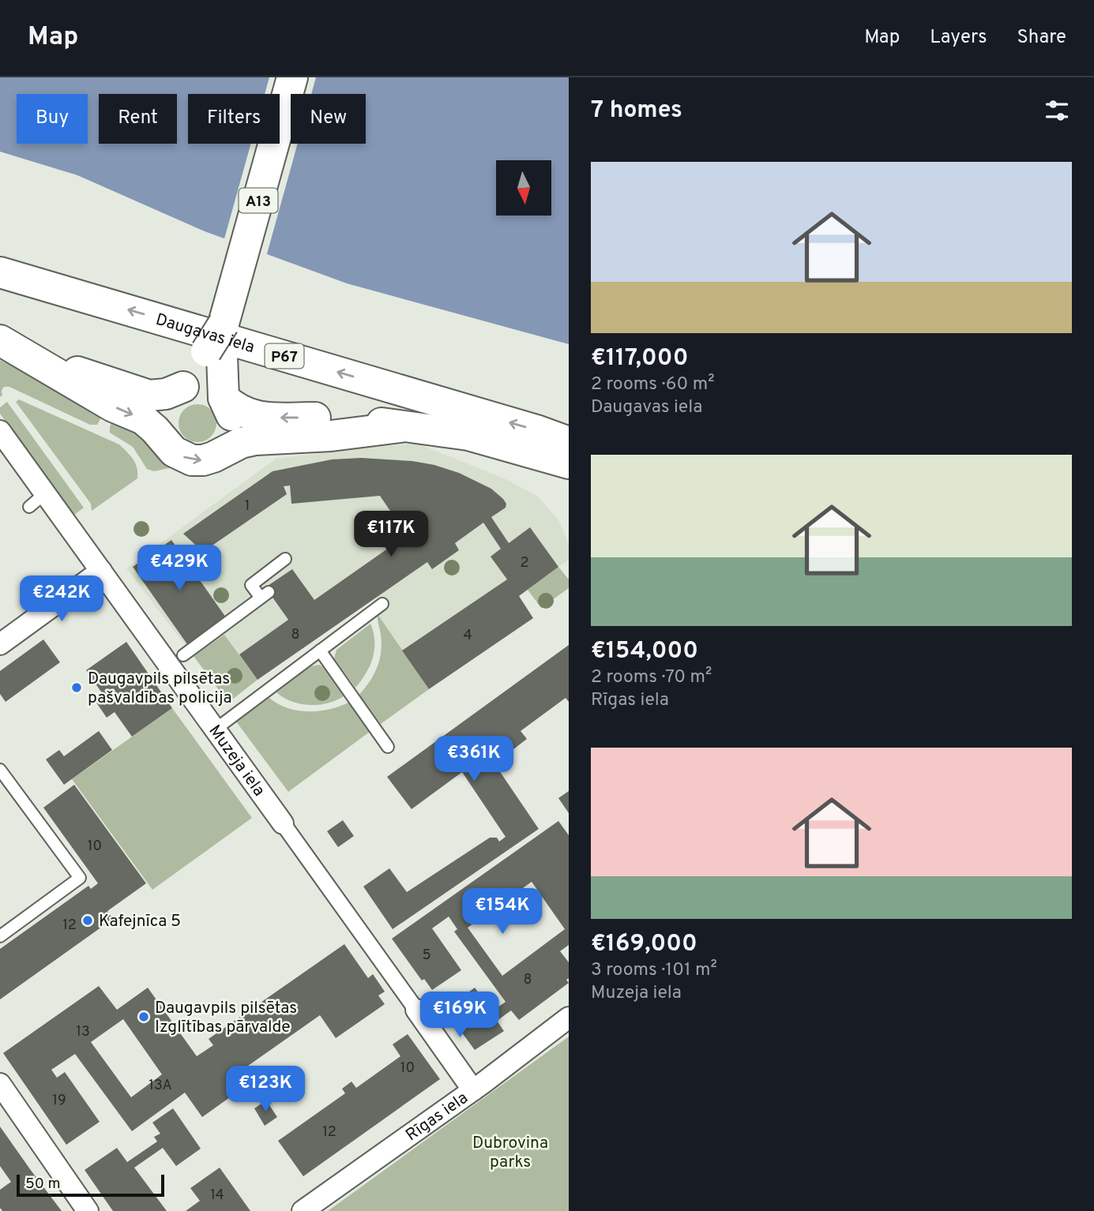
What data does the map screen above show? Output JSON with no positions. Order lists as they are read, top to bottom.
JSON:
{
  "streets": {
    "main road": ["A13", "Daugavas iela", "P67"],
    "street": ["Muzeja iela", "Rīgas iela"]
  },
  "crossings": [
    ["A13", "Daugavas iela"],
    ["Muzeja iela", "Rīgas iela"]
  ],
  "parks": ["Dubrovina parks"],
  "places": ["Daugavpils pilsētas pašvaldības policija", "Kafejnīca 5", "Daugavpils pilsētas Izglītības pārvalde"],
  "house_numbers": [
    "1",
    "2",
    "8",
    "4",
    "10",
    "12",
    "5",
    "8",
    "13",
    "10",
    "13A",
    "19",
    "12",
    "14"
  ],
  "scale_bar": "50 m",
  "north": "bottom",
  "page": {
    "header": "Map",
    "nav": ["Map", "Layers", "Share"],
    "heading": "7 homes",
    "chip": [
      "Buy",
      "Rent",
      "Filters",
      "New"
    ],
    "list": [
      {
        "name": "€117,000",
        "note": "2 rooms · 60 m² · Daugavas iela"
      },
      {
        "name": "€154,000",
        "note": "2 rooms · 70 m² · Rīgas iela"
      },
      {
        "name": "€169,000",
        "note": "3 rooms · 101 m² · Muzeja iela"
      }
    ],
    "price": [
      "€117K",
      "€429K",
      "€242K",
      "€361K",
      "€154K",
      "€169K",
      "€123K"
    ],
    "scale": "50 m"
  }
}
